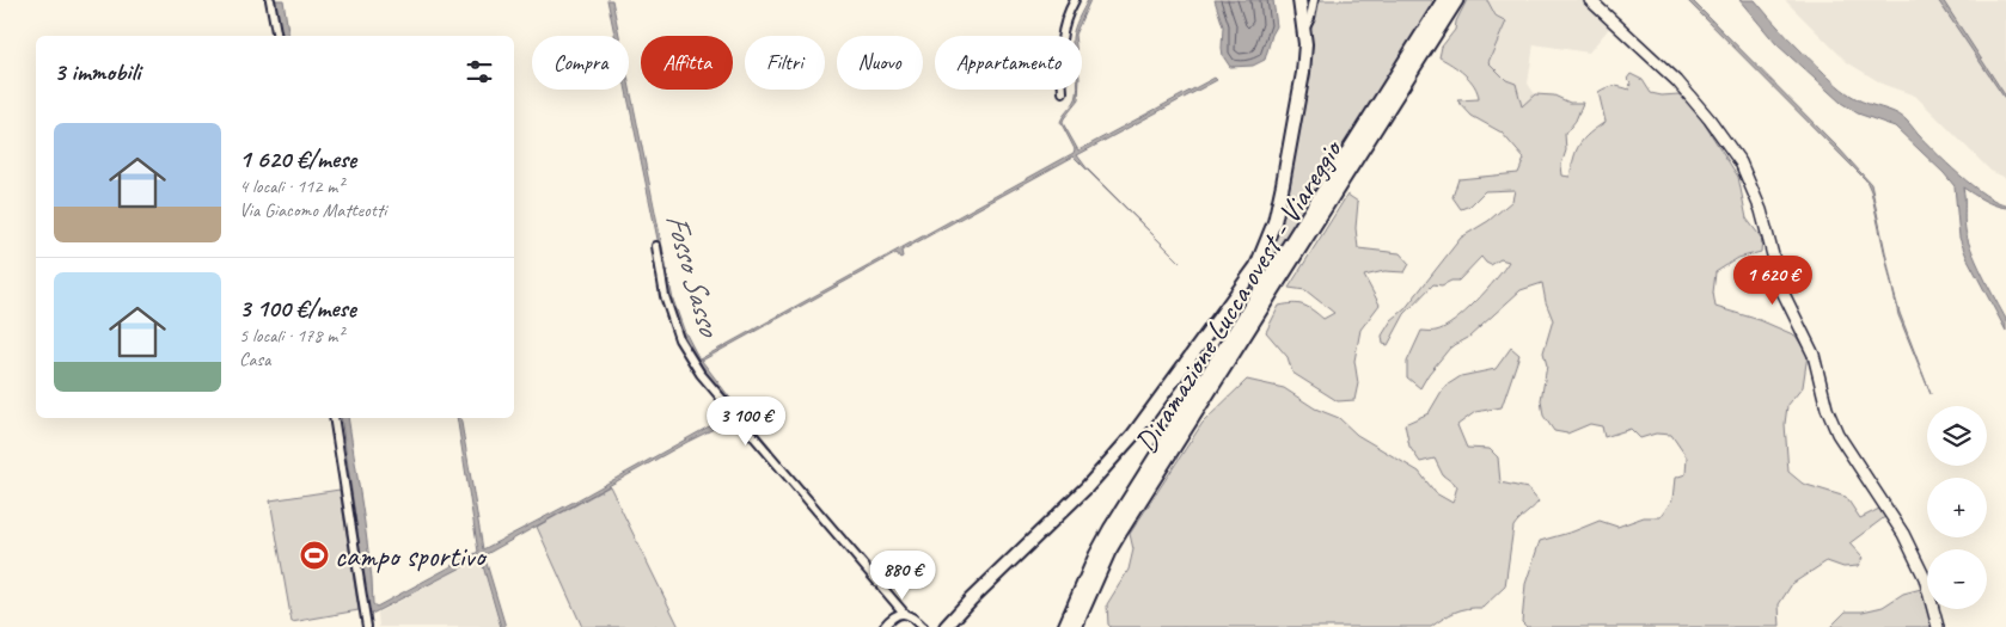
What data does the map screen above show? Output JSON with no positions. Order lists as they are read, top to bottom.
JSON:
{
  "streets": {
    "highway": ["Diramazione Lucca ovest - Viareggio"]
  },
  "water": ["Fosso Sasso"],
  "places": {
    "sports": ["campo sportivo"]
  },
  "page": {
    "chip": [
      "Compra",
      "Affitta",
      "Filtri",
      "Nuovo",
      "Appartamento"
    ],
    "heading": "3 immobili",
    "list": [
      {
        "name": "1 620 €/mese",
        "note": "4 locali · 112 m² · Via Giacomo Matteotti"
      },
      {
        "name": "3 100 €/mese",
        "note": "5 locali · 178 m² · Casa"
      }
    ],
    "price": ["1 620 €", "3 100 €", "880 €"],
    "map_buttons": ["+", "−"]
  }
}
